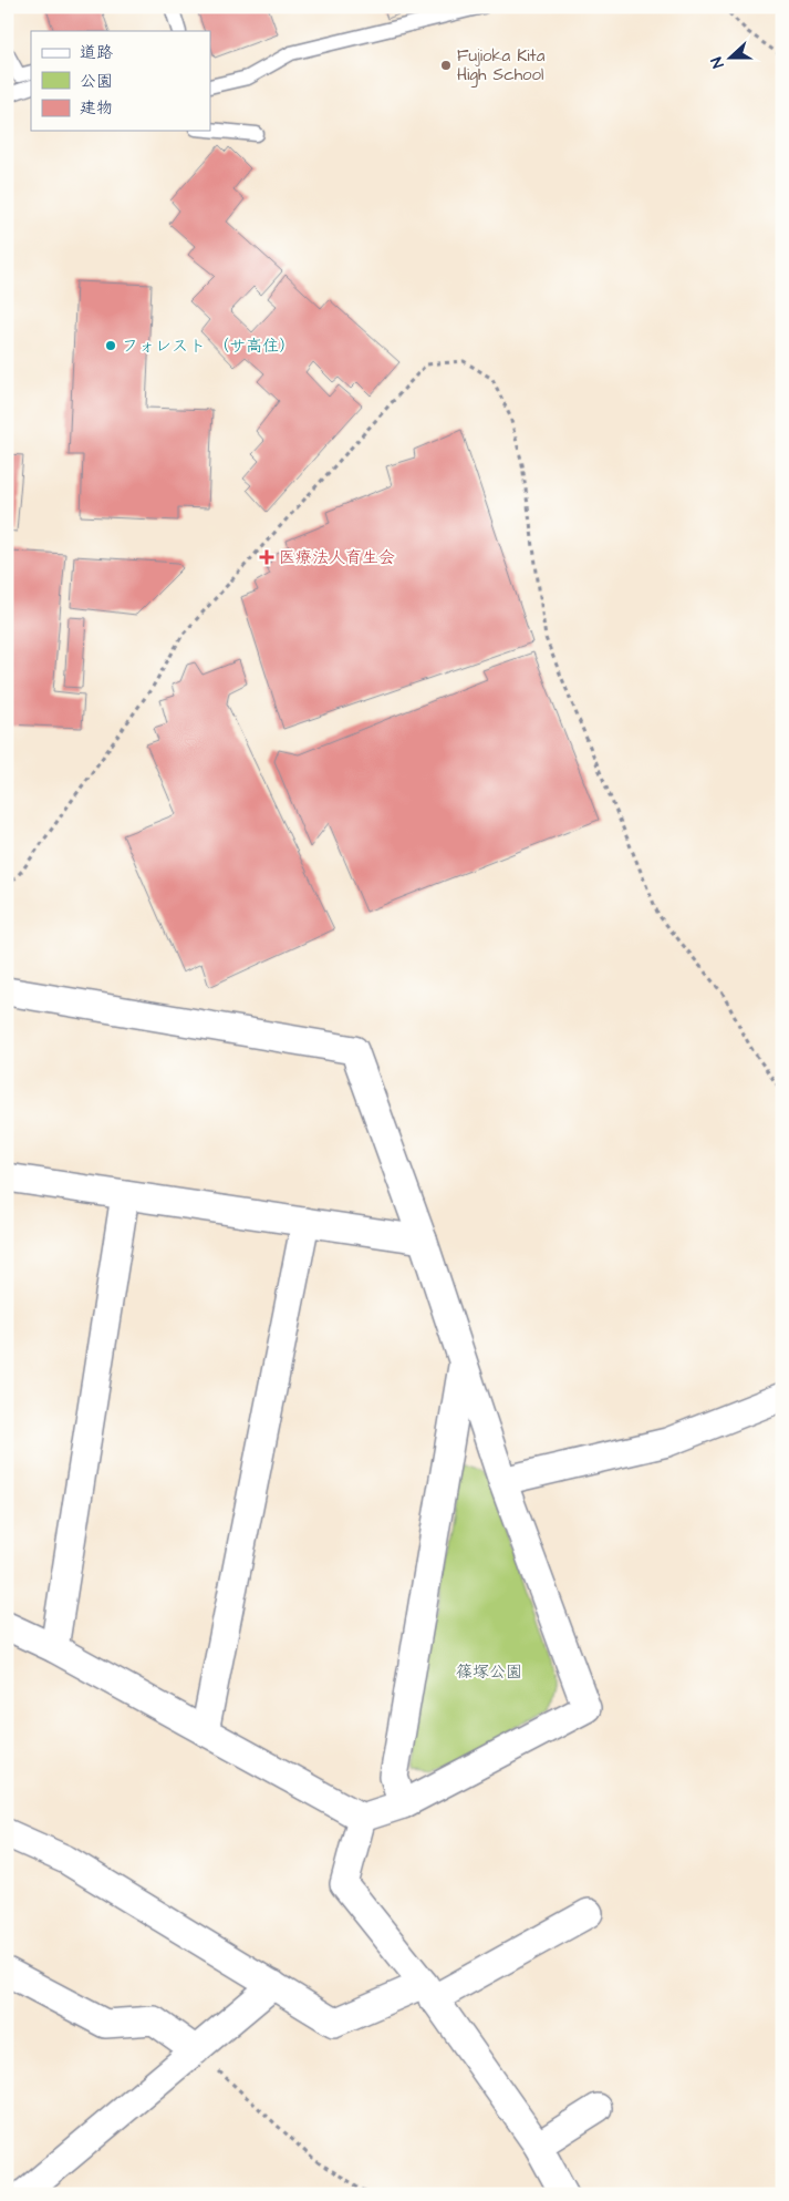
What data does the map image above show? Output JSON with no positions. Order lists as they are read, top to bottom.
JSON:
{
  "parks": ["篠塚公園"],
  "places": {
    "other": ["Fujioka Kita High School", "フォレスト （サ高住）"],
    "health": ["医療法人育生会"]
  },
  "legend": ["道路", "公園", "建物"],
  "north": "left"
}
